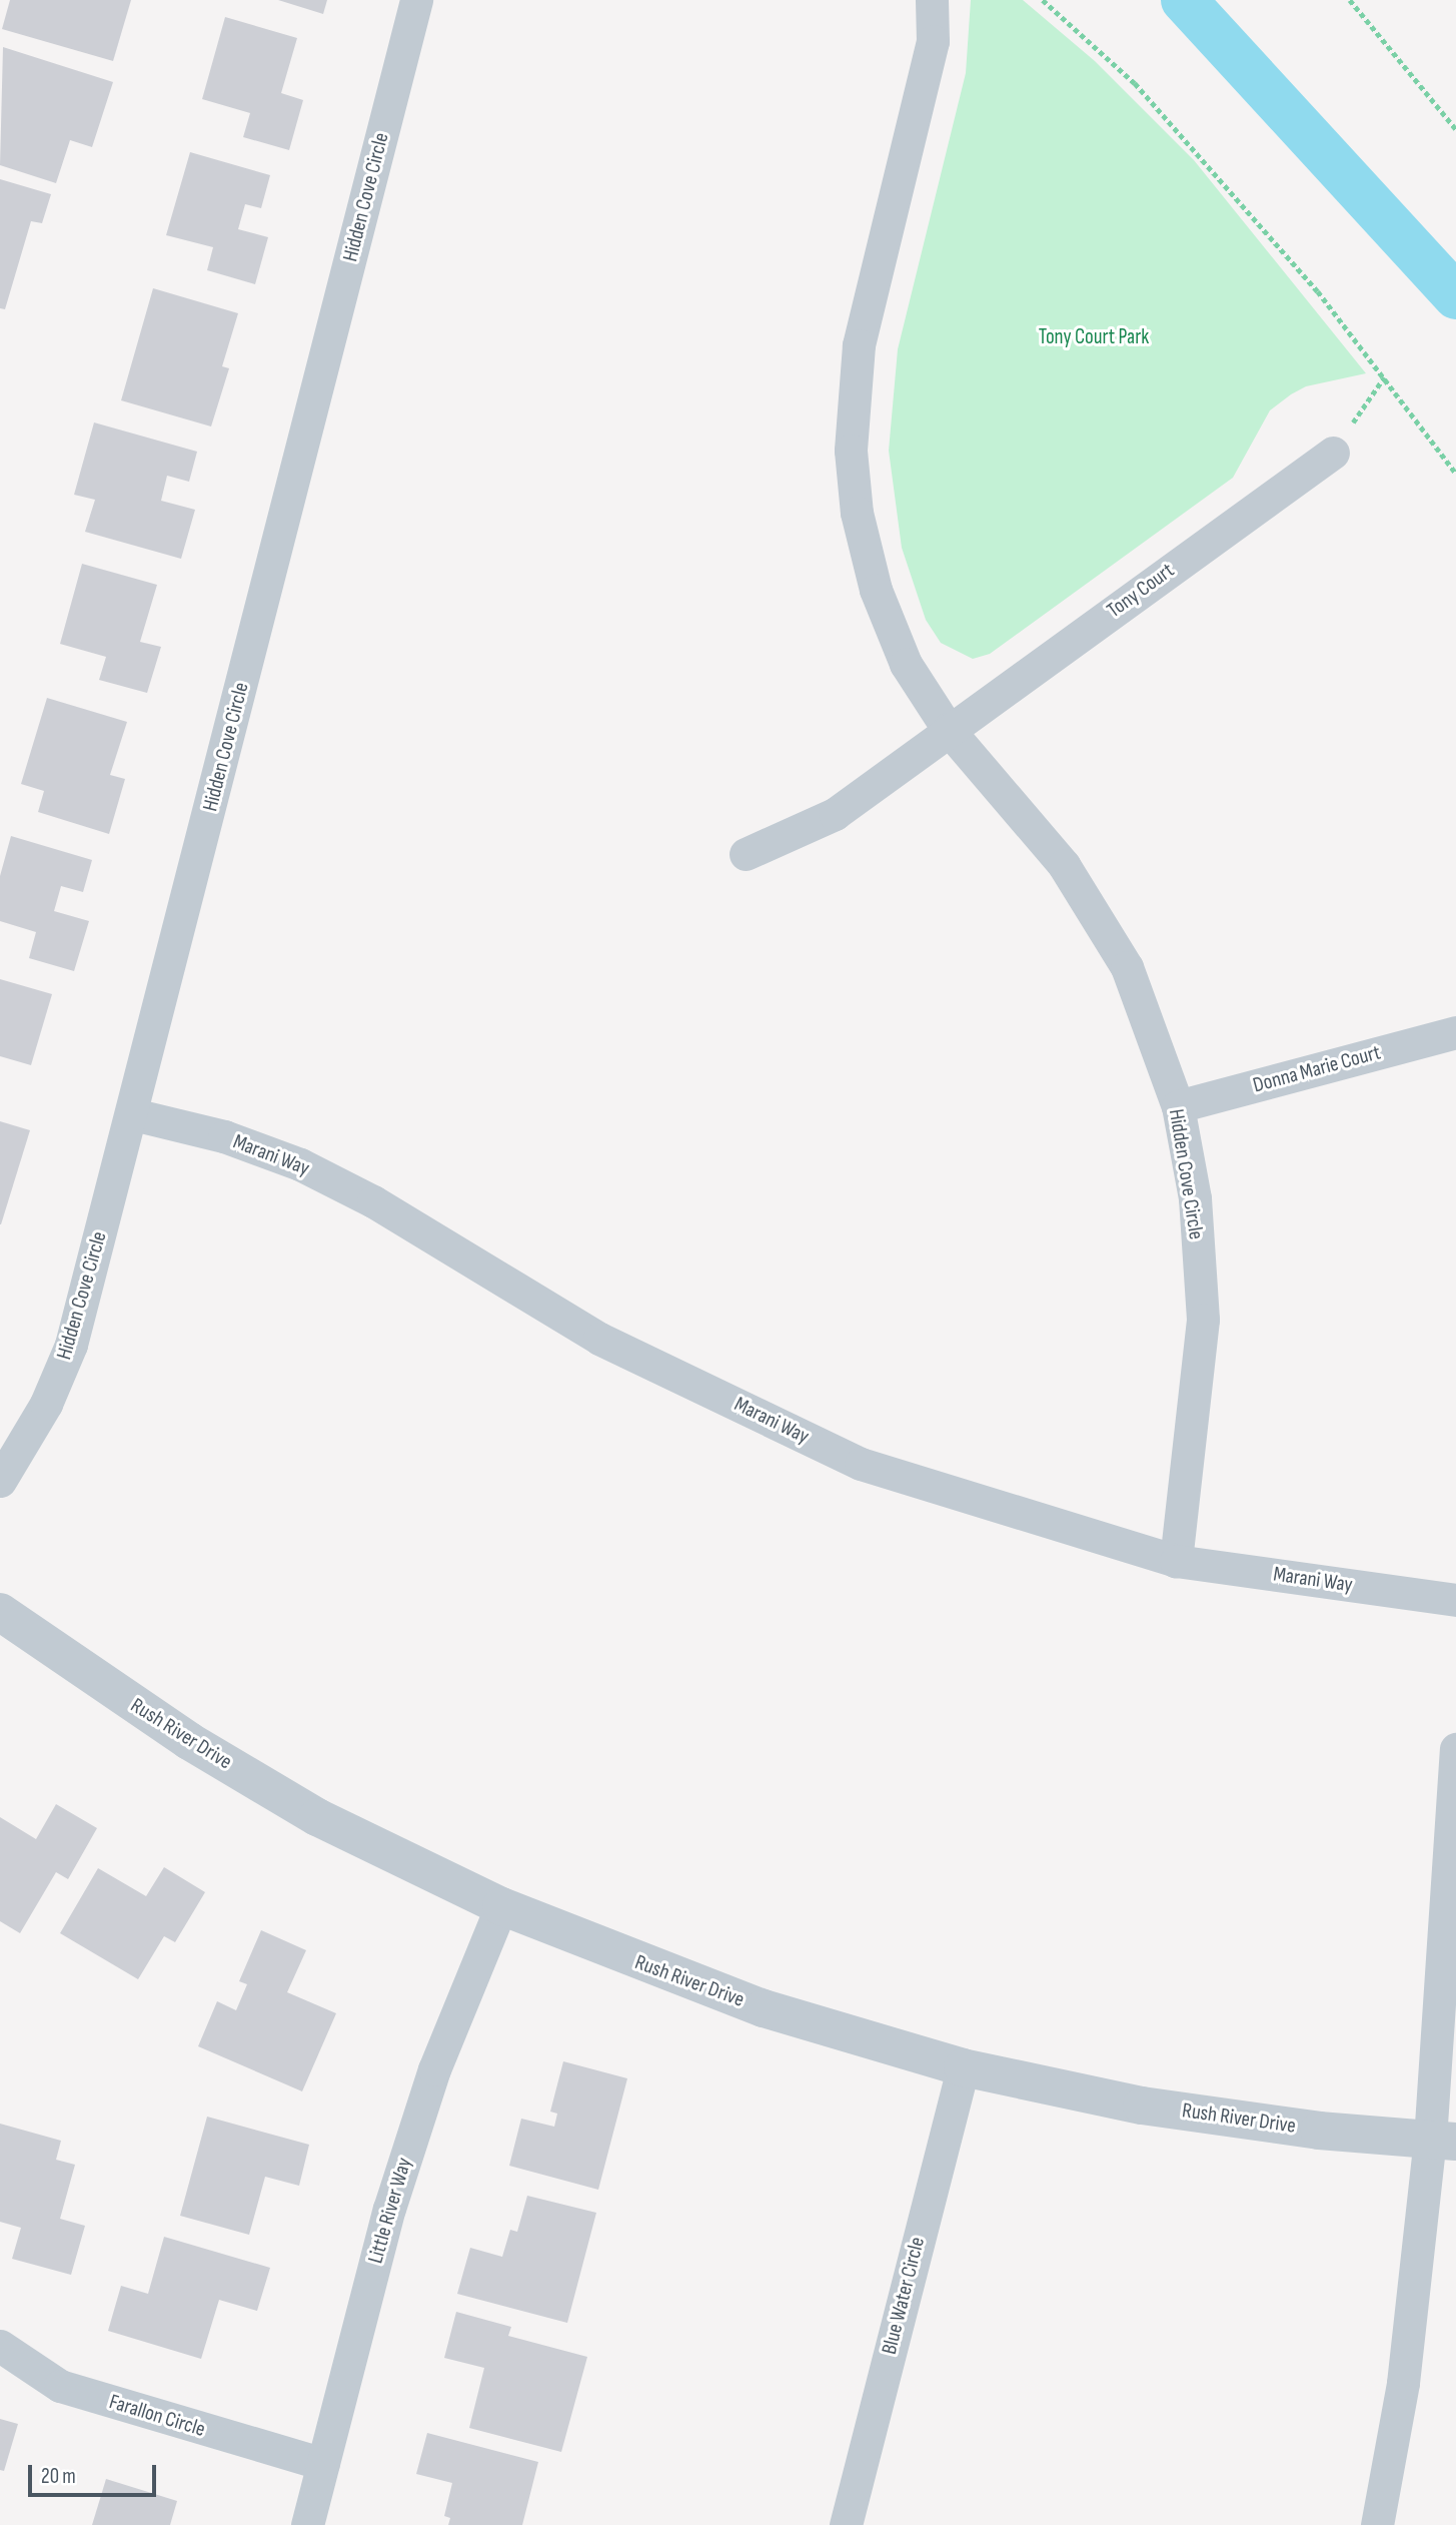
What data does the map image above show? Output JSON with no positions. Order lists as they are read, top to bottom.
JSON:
{
  "streets": {
    "street": [
      "Hidden Cove Circle",
      "Tony Court",
      "Donna Marie Court",
      "Marani Way",
      "Rush River Drive",
      "Little River Way",
      "Blue Water Circle",
      "Farallon Circle"
    ]
  },
  "crossings": [
    ["Hidden Cove Circle", "Tony Court"],
    ["Hidden Cove Circle", "Donna Marie Court"],
    ["Hidden Cove Circle", "Marani Way"],
    ["Rush River Drive", "Little River Way"],
    ["Rush River Drive", "Blue Water Circle"],
    ["Little River Way", "Farallon Circle"]
  ],
  "parks": ["Tony Court Park"],
  "scale_bar": "20 m"
}
